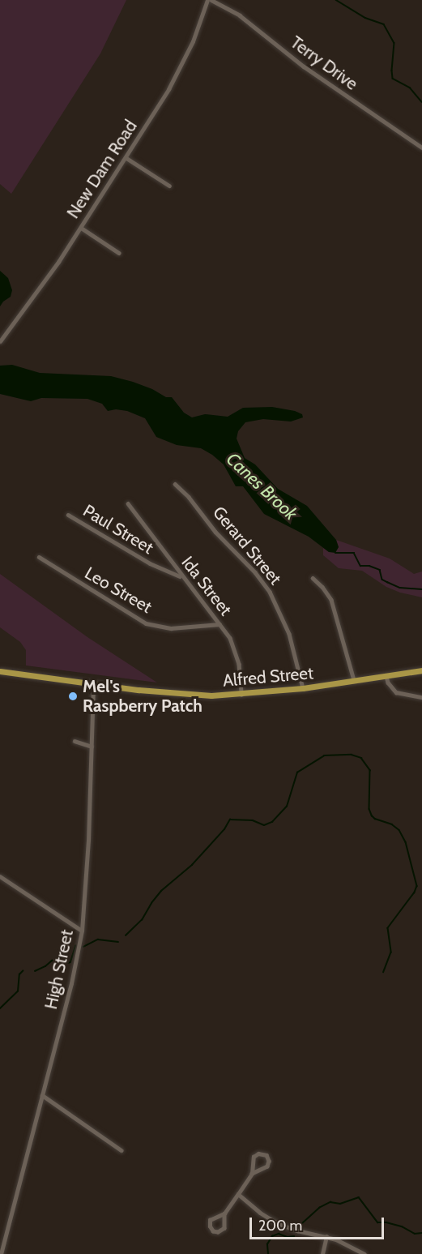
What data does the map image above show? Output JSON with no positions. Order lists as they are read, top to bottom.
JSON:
{
  "streets": {
    "main road": ["Alfred Street"],
    "street": [
      "Terry Drive",
      "New Dam Road",
      "Paul Street",
      "Gerard Street",
      "Ida Street",
      "Leo Street",
      "High Street"
    ]
  },
  "crossings": [
    ["Paul Street", "Ida Street"],
    ["Gerard Street", "Alfred Street"],
    ["Ida Street", "Leo Street"],
    ["Ida Street", "Alfred Street"],
    ["Alfred Street", "High Street"]
  ],
  "water": ["Canes Brook"],
  "places": ["Mel's Raspberry Patch"],
  "scale_bar": "200 m"
}
